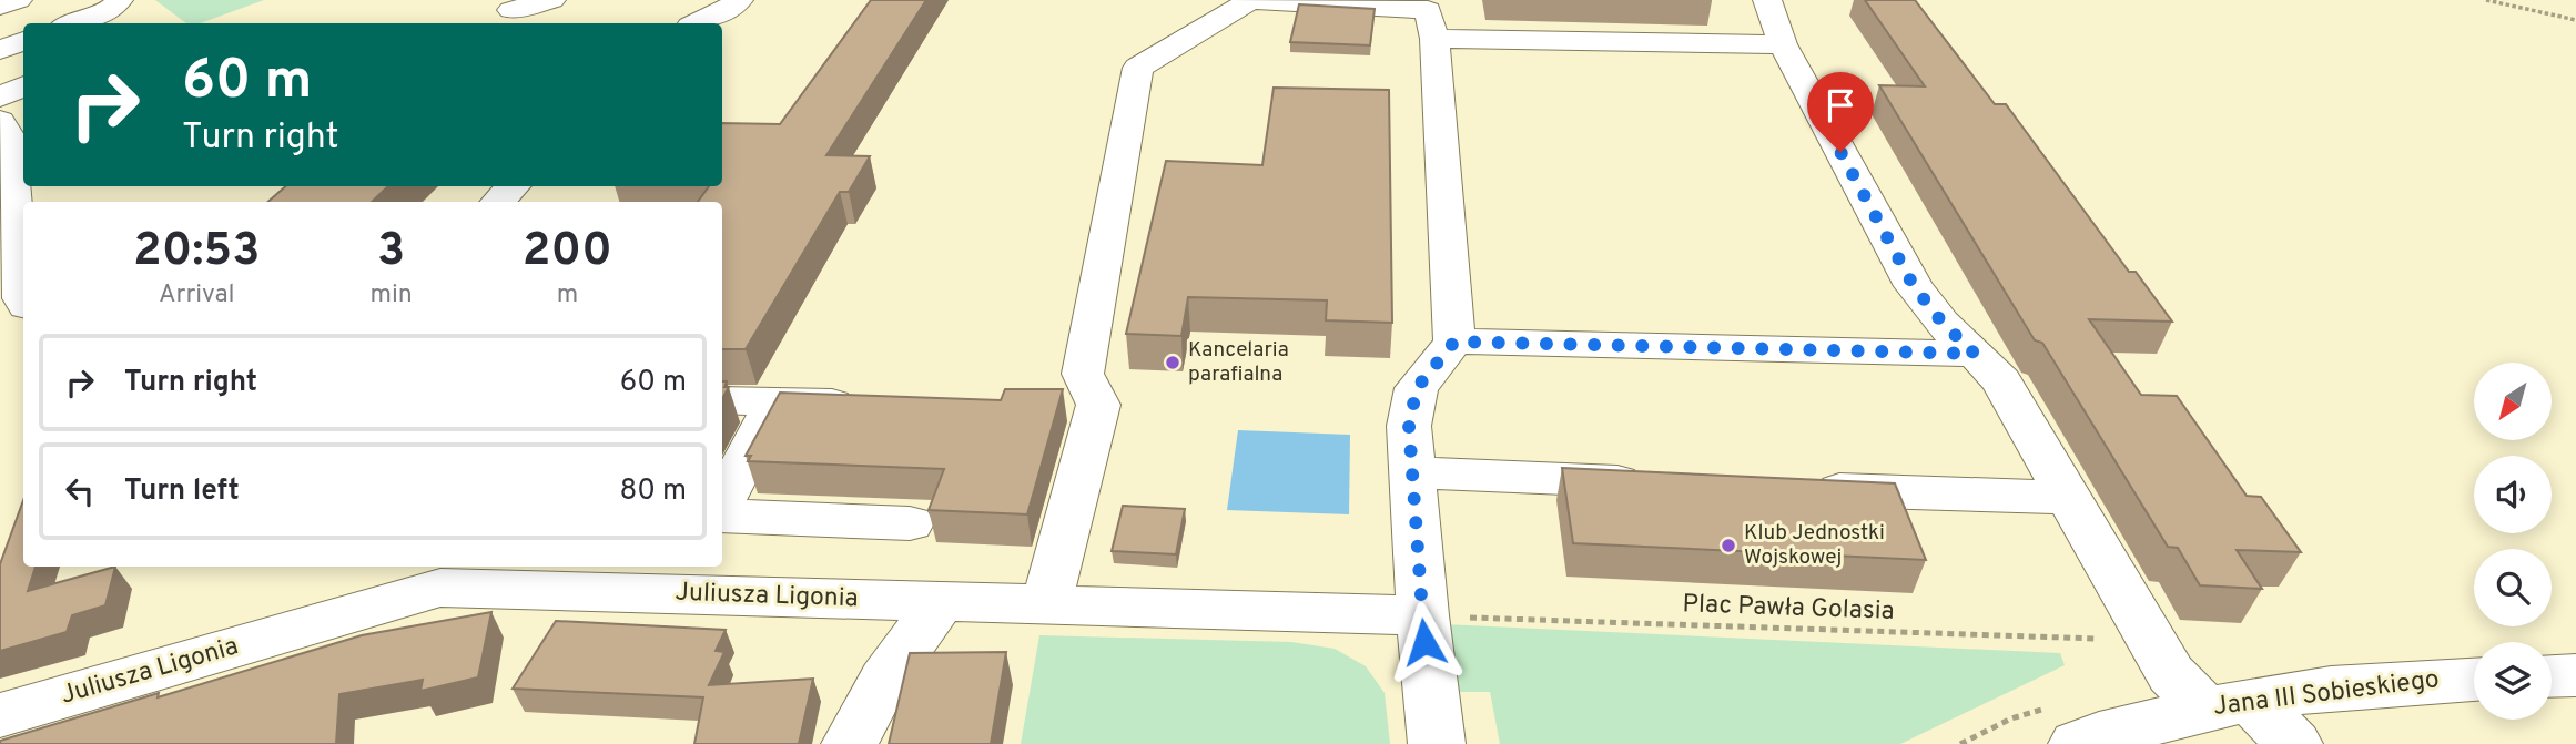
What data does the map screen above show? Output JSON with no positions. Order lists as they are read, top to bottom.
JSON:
{
  "streets": {
    "street": ["Juliusza Ligonia", "Jana III Sobieskiego"],
    "path": ["Plac Pawła Golasia"]
  },
  "crossings": [
    ["Juliusza Ligonia", "Plac Pawła Golasia"]
  ],
  "places": ["Kancelaria parafialna", "Klub Jednostki Wojskowej"],
  "north": "bottom left",
  "page": {
    "turn": ["60 m", "Turn right"],
    "eta": [
      "20:53",
      "Arrival",
      "3",
      "min",
      "200",
      "m"
    ],
    "list": [
      {
        "name": "Turn right",
        "value": "60 m"
      },
      {
        "name": "Turn left",
        "value": "80 m"
      }
    ]
  }
}
